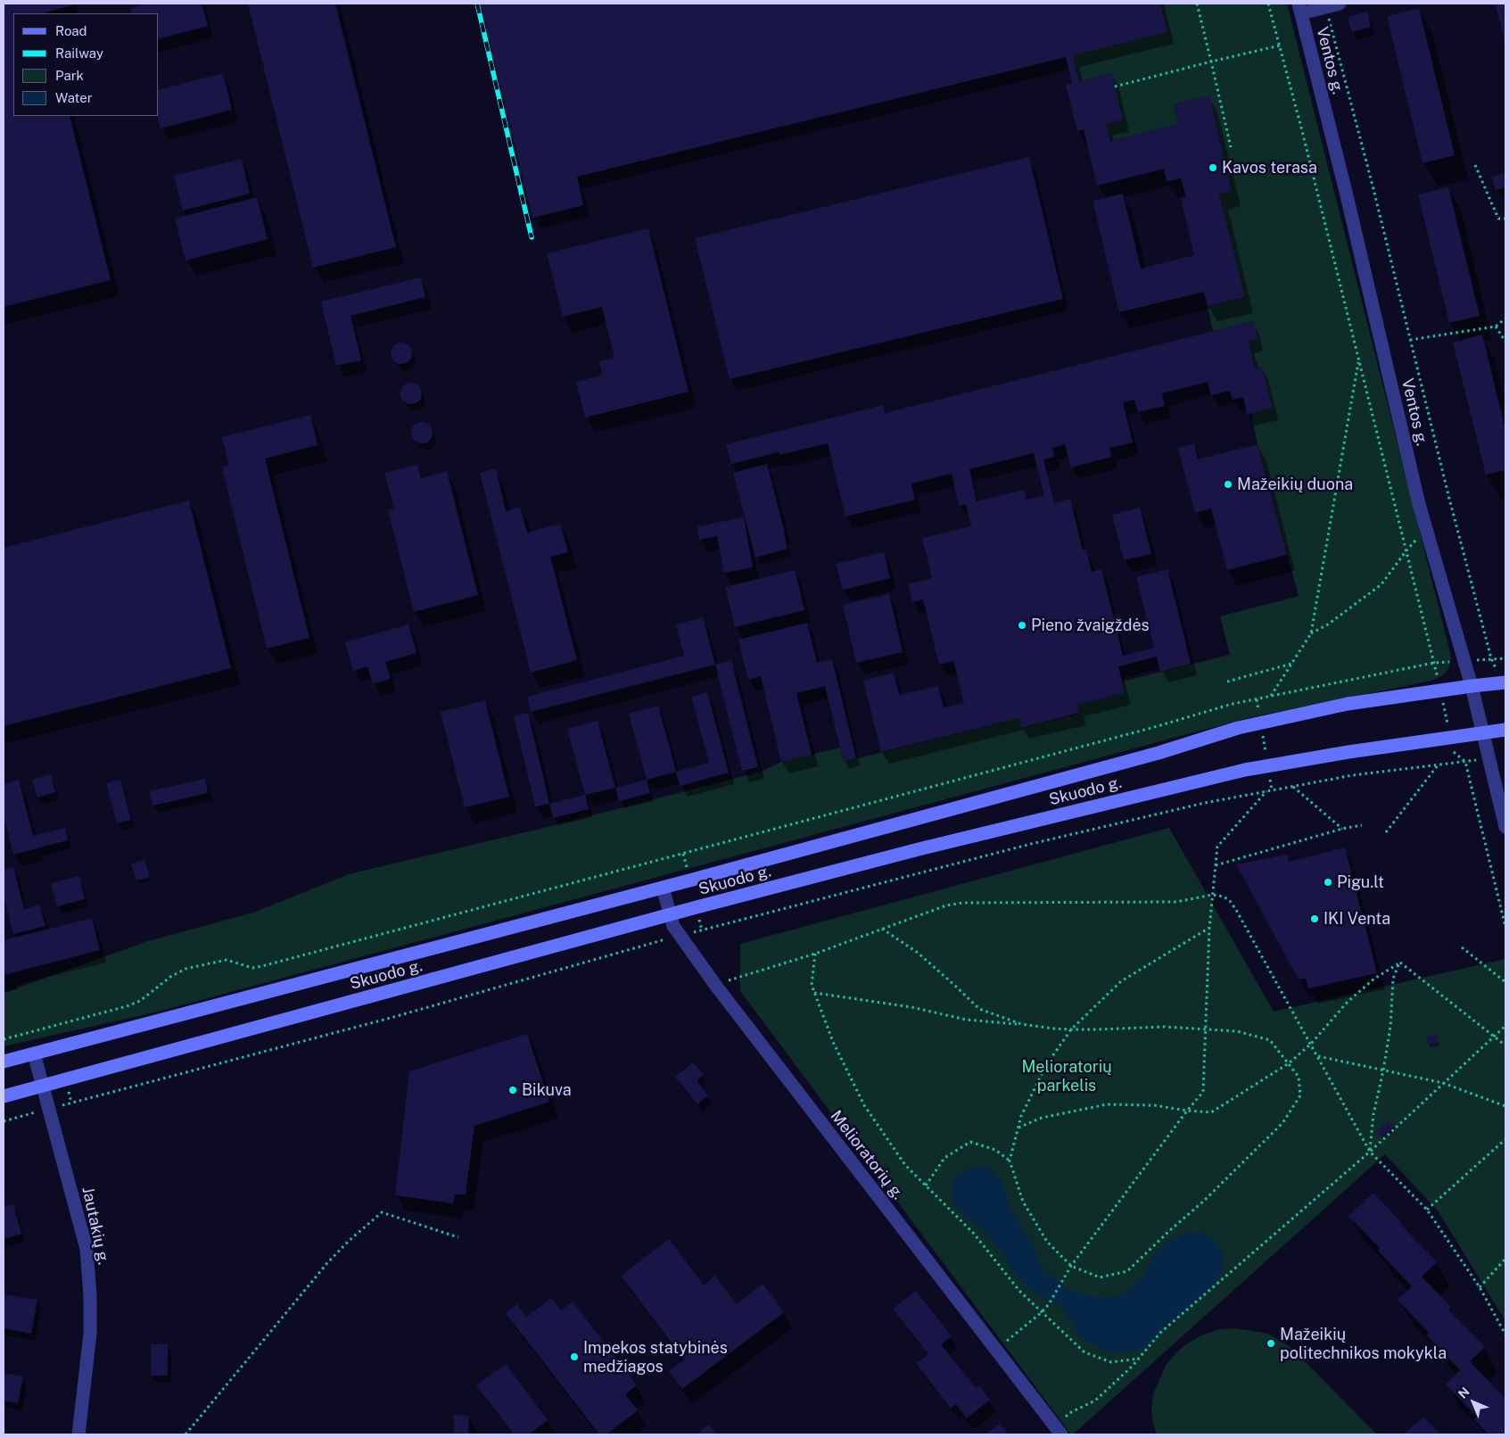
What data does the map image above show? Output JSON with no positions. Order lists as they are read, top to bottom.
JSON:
{
  "streets": {
    "main road": ["Skuodo g."],
    "street": ["Ventos g.", "Melioratorių g.", "Jautakių g."]
  },
  "crossings": [
    ["Ventos g.", "Skuodo g."],
    ["Skuodo g.", "Melioratorių g."],
    ["Skuodo g.", "Jautakių g."]
  ],
  "parks": ["Melioratorių parkelis"],
  "places": [
    "Kavos terasa",
    "Mažeikių duona",
    "Pieno žvaigždės",
    "Pigu.lt",
    "IKI Venta",
    "Bikuva",
    "Mažeikių politechnikos mokykla",
    "Impekos statybinės medžiagos"
  ],
  "legend": [
    "Road",
    "Railway",
    "Park",
    "Water"
  ],
  "north": "top left"
}
